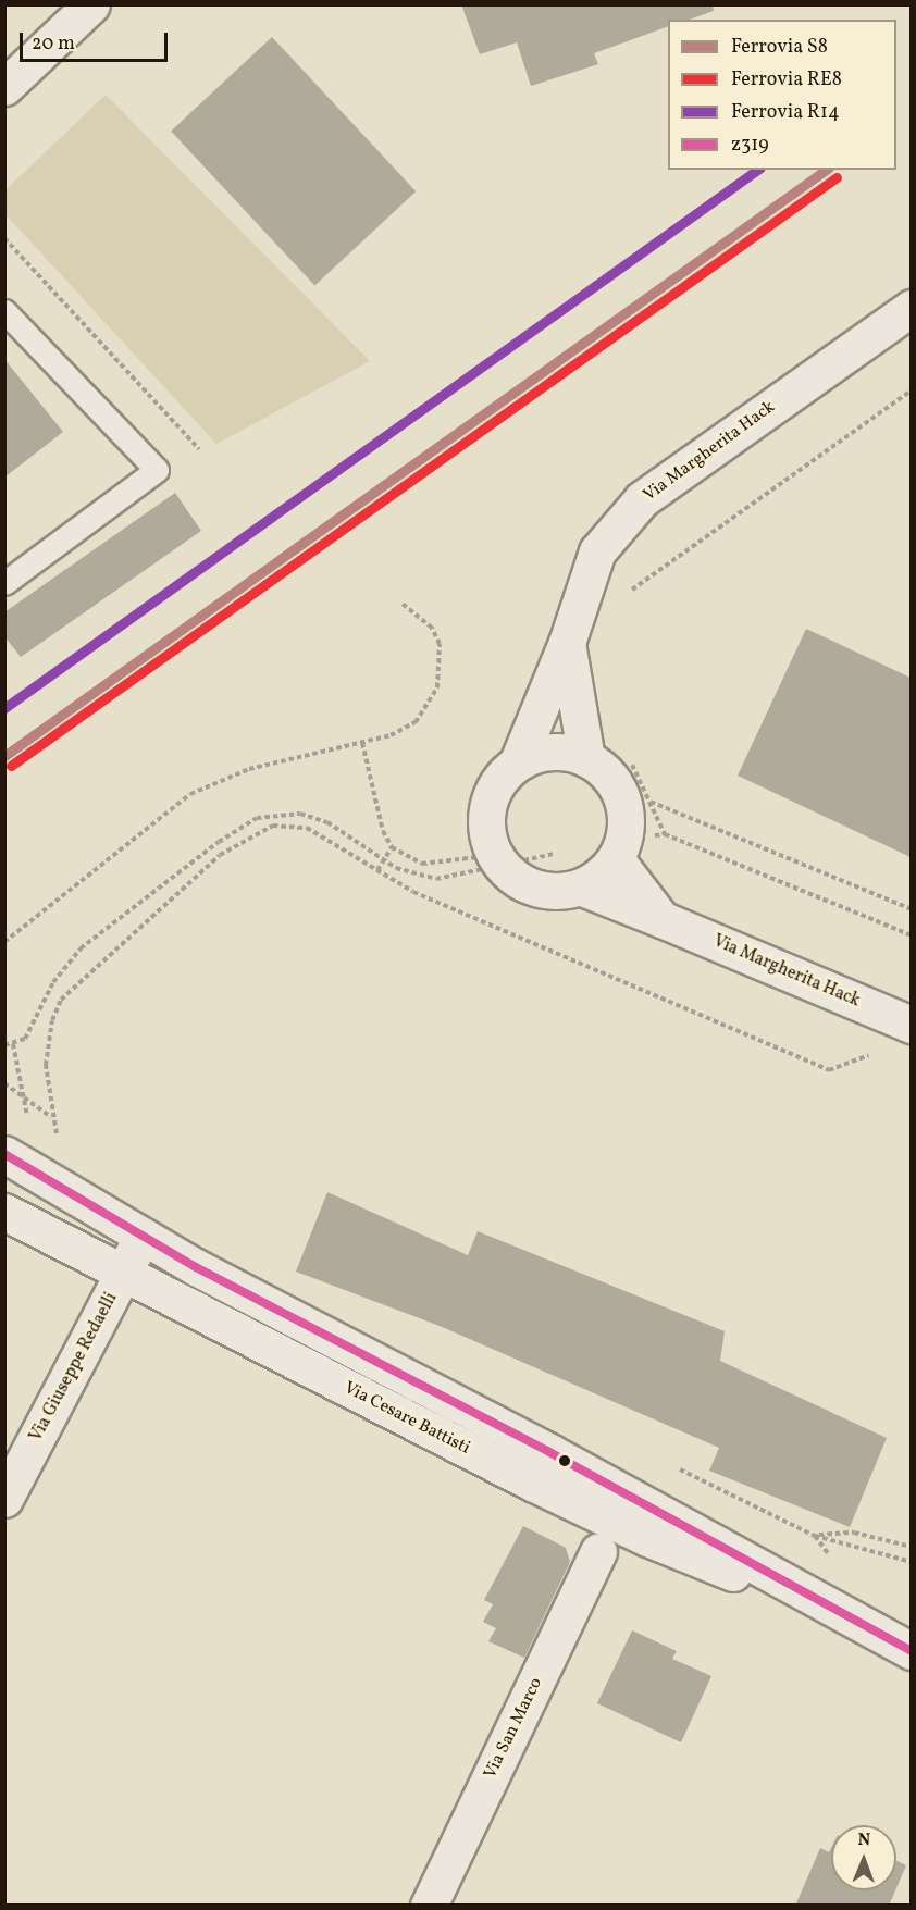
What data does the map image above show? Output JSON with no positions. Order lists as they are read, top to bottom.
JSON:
{
  "streets": {
    "street": [
      "Via Margherita Hack",
      "Via Giuseppe Redaelli",
      "Via Cesare Battisti",
      "Via San Marco"
    ]
  },
  "crossings": [
    ["Via Giuseppe Redaelli", "Via Cesare Battisti"]
  ],
  "lines": [
    "rail line S8",
    "rail line R14",
    "rail line RE8",
    "transit line z319"
  ],
  "legend": [
    "Ferrovia S8",
    "Ferrovia RE8",
    "Ferrovia R14",
    "z319"
  ],
  "scale_bar": "20 m",
  "north": "top"
}
